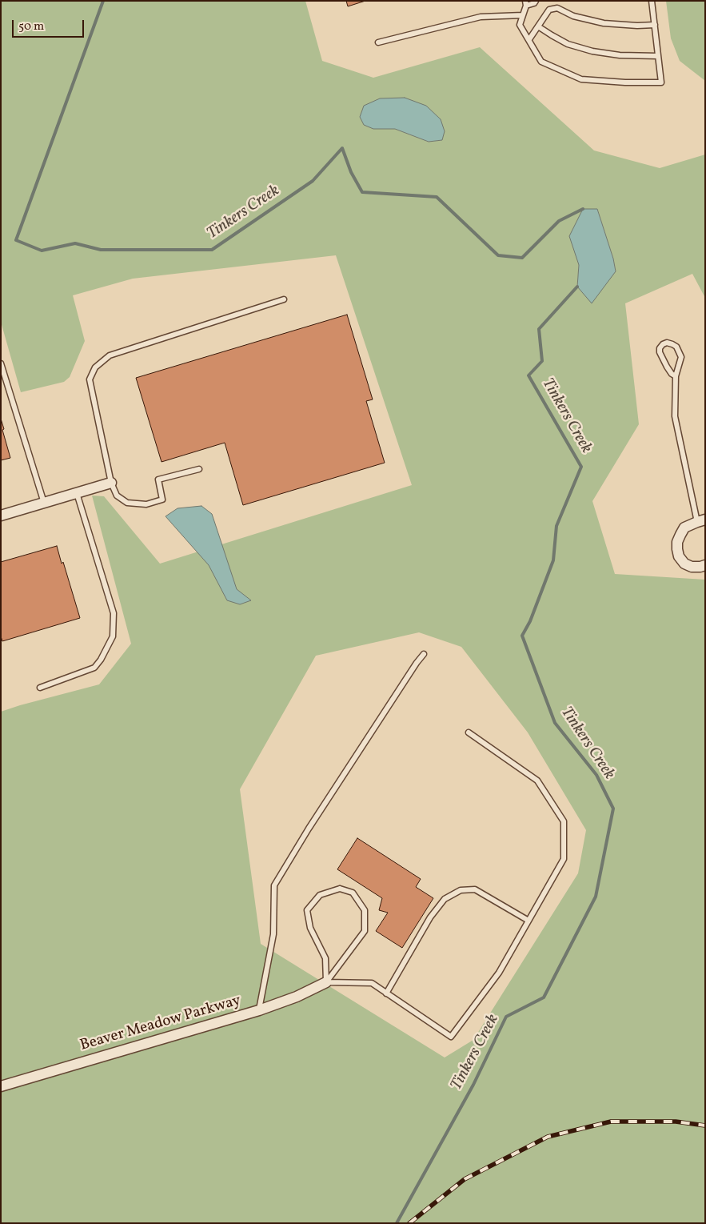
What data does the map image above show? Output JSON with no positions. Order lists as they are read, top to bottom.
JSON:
{
  "streets": {
    "street": ["Beaver Meadow Parkway"]
  },
  "water": ["Tinkers Creek"],
  "scale_bar": "50 m"
}
